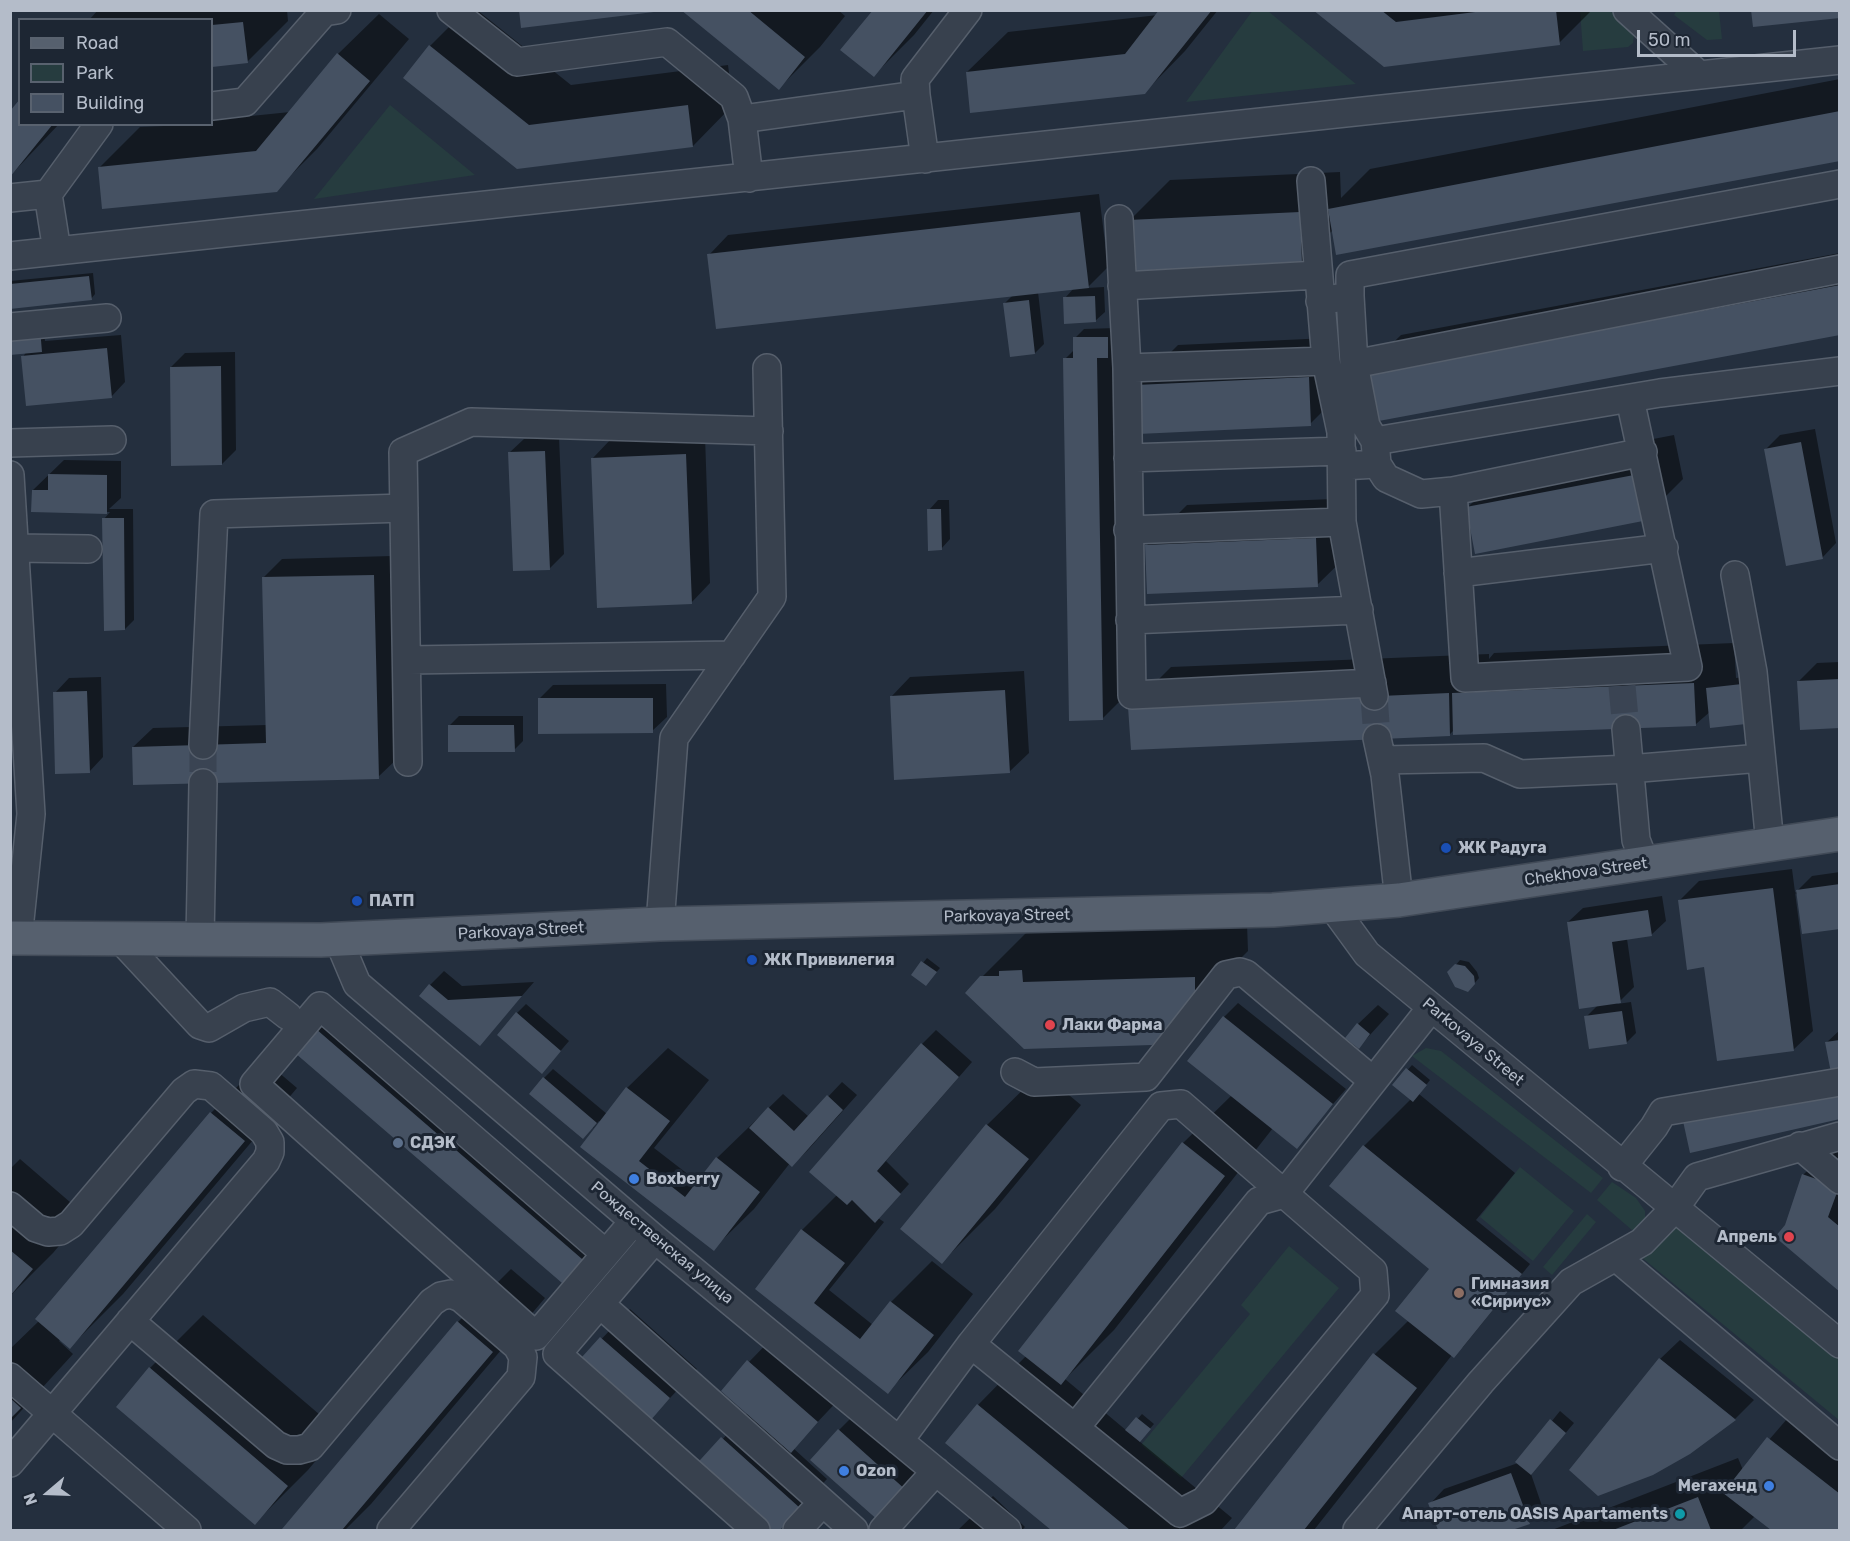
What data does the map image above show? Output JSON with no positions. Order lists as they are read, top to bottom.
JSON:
{
  "streets": {
    "main road": ["Chekhova Street", "Parkovaya Street"],
    "street": ["Рождественская улица"]
  },
  "crossings": [
    ["Chekhova Street", "Parkovaya Street"],
    ["Parkovaya Street", "Рождественская улица"]
  ],
  "places": [
    "ЖК Радуга",
    "ПАТП",
    "ЖК Привилегия",
    "Лаки Фарма",
    "СДЭК",
    "Boxberry",
    "Апрель",
    "Гимназия «Сириус»",
    "Ozon",
    "Мегахенд",
    "Апарт-отель OASIS Apartaments"
  ],
  "legend": ["Road", "Park", "Building"],
  "scale_bar": "50 m",
  "north": "left"
}
